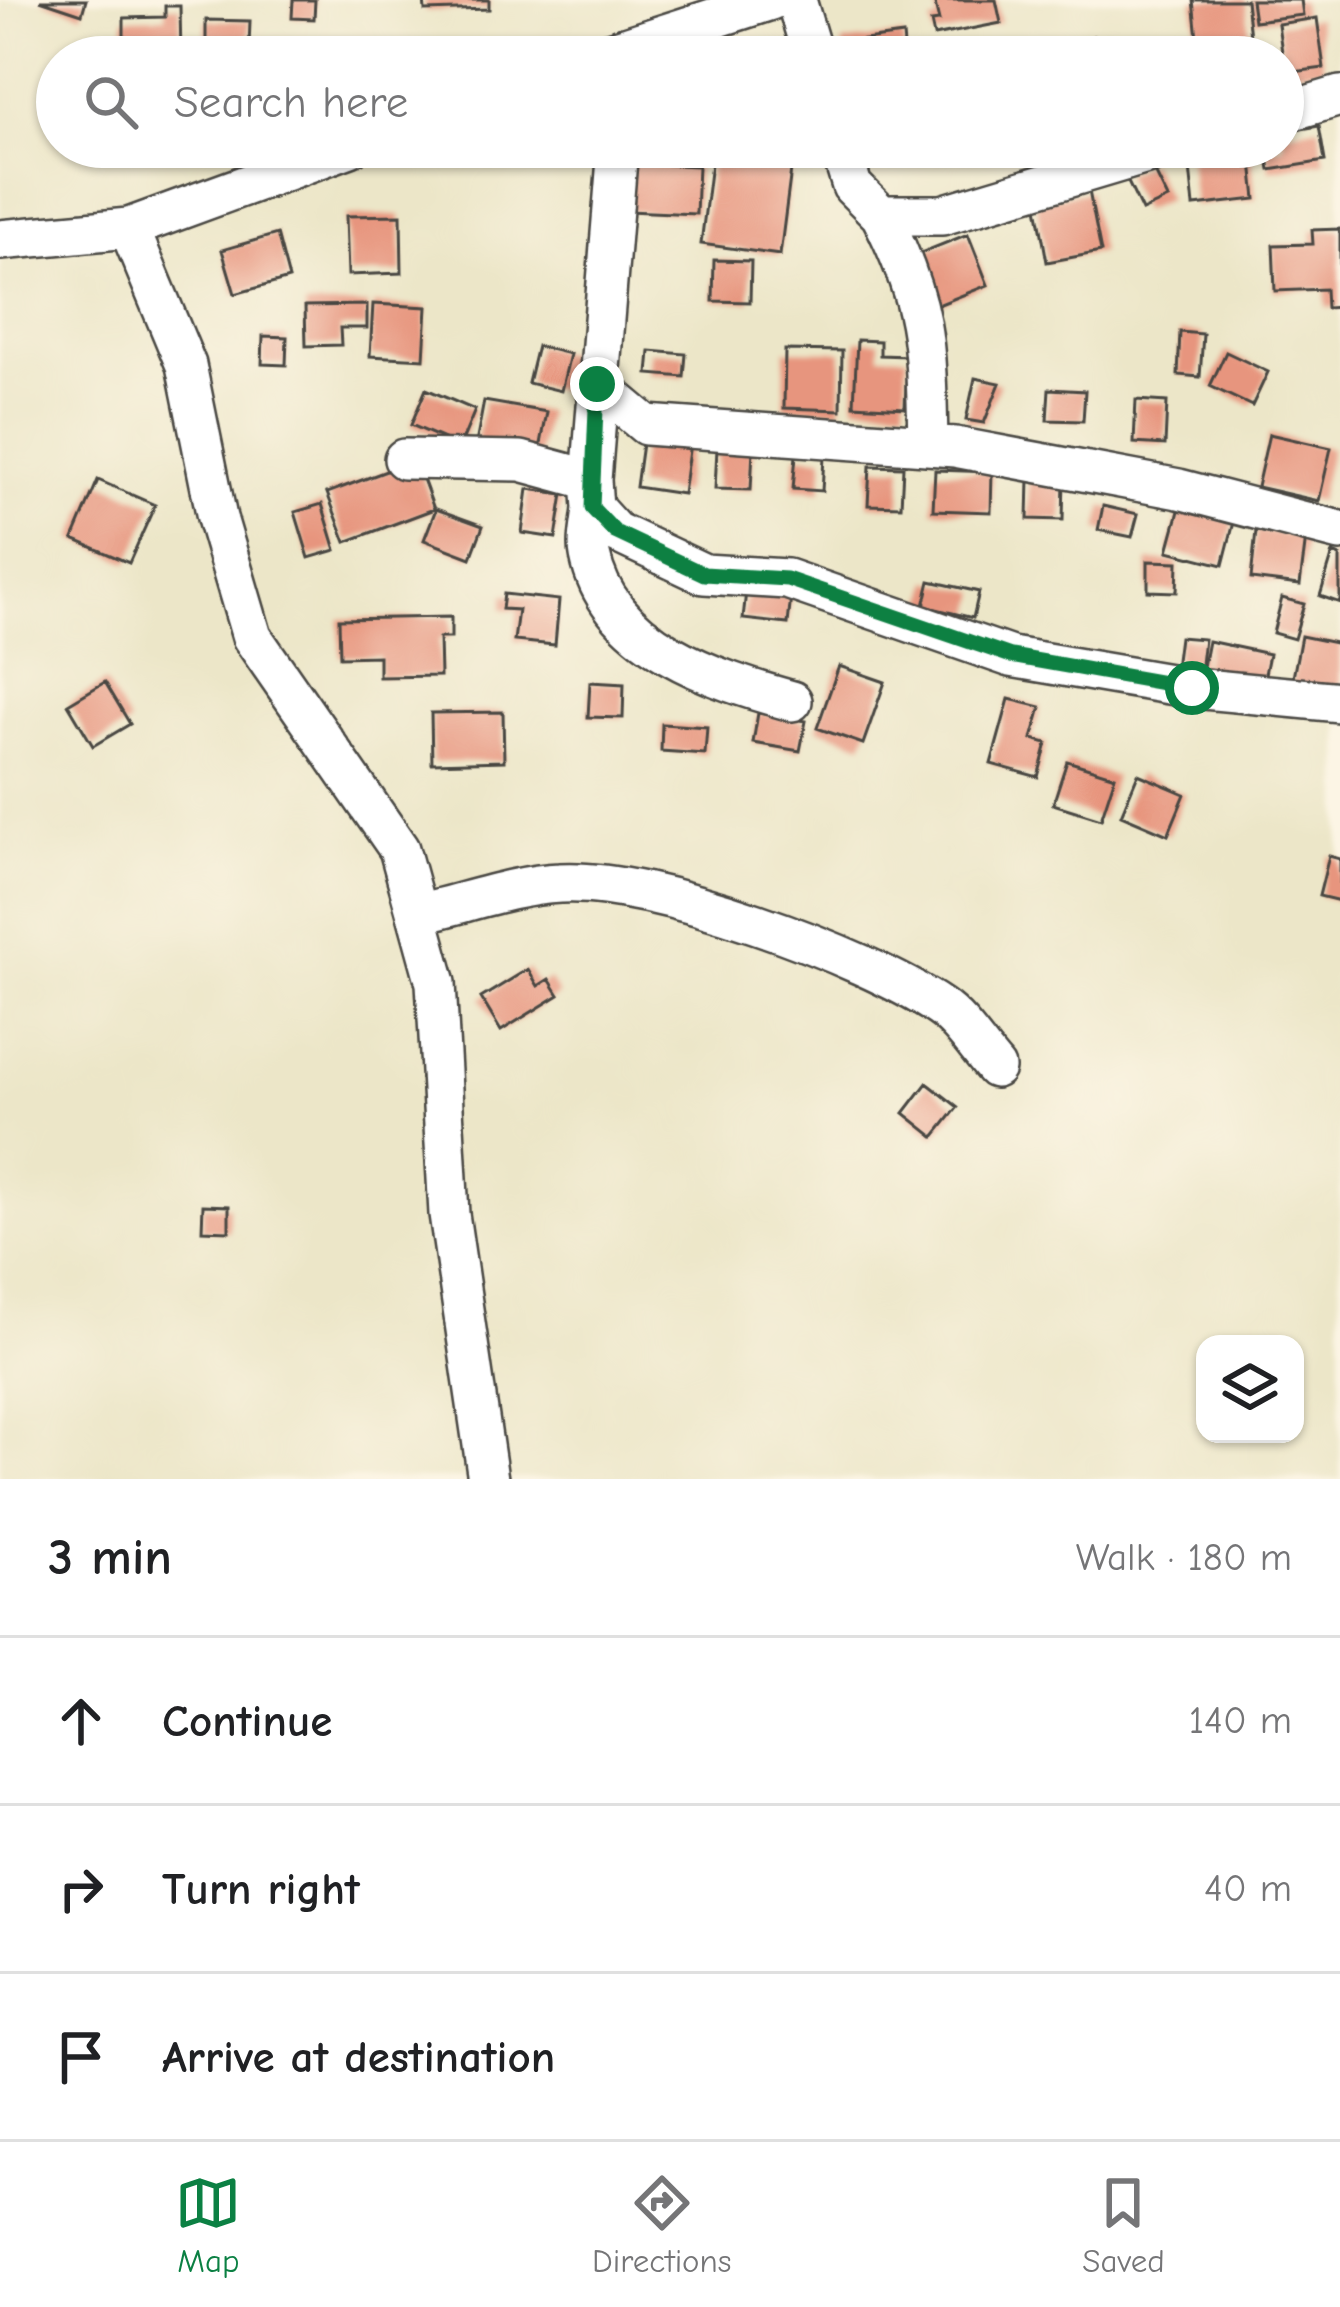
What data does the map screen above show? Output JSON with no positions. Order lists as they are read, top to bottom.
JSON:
{
  "page": {
    "search": "Search here",
    "heading": ["3 min", "Walk · 180 m"],
    "list": [
      ["Continue", "140 m"],
      ["Turn right", "40 m"],
      "Arrive at destination"
    ],
    "nav": ["Map", "Directions", "Saved"]
  }
}
